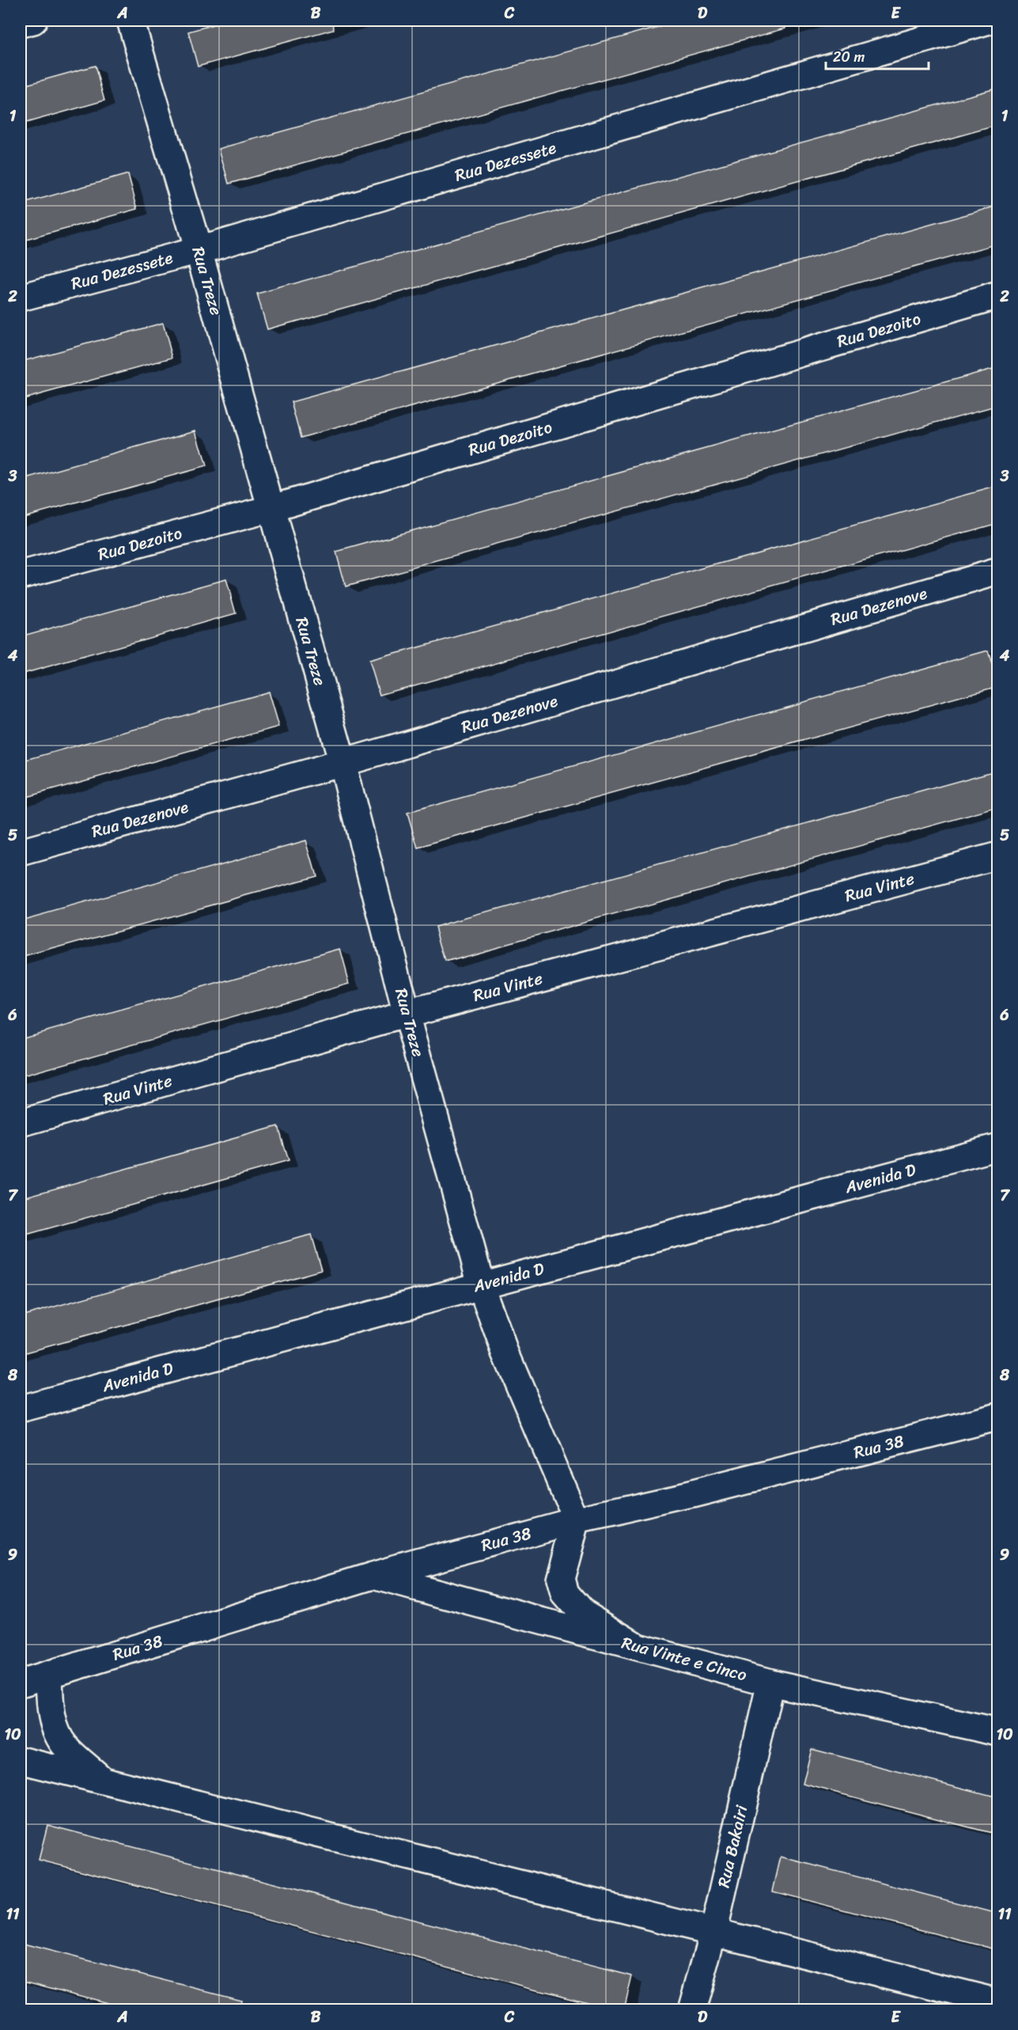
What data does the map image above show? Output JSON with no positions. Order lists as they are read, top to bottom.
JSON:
{
  "streets": {
    "street": [
      "Rua Dezessete",
      "Rua Treze",
      "Rua Dezoito",
      "Rua Dezenove",
      "Rua Vinte",
      "Avenida D",
      "Rua 38",
      "Rua Vinte e Cinco",
      "Rua Bakairi"
    ]
  },
  "crossings": [
    ["Rua Dezessete", "Rua Treze"],
    ["Rua Treze", "Rua Dezoito"],
    ["Rua Treze", "Rua Dezenove"],
    ["Rua Treze", "Rua Vinte"],
    ["Rua Treze", "Avenida D"],
    ["Rua Treze", "Rua 38"],
    ["Rua 38", "Rua Vinte e Cinco"],
    ["Rua Vinte e Cinco", "Rua Bakairi"]
  ],
  "scale_bar": "20 m",
  "grid": {
    "columns": [
      "A",
      "B",
      "C",
      "D",
      "E"
    ],
    "rows": [
      "1",
      "2",
      "3",
      "4",
      "5",
      "6",
      "7",
      "8",
      "9",
      "10",
      "11"
    ]
  }
}
